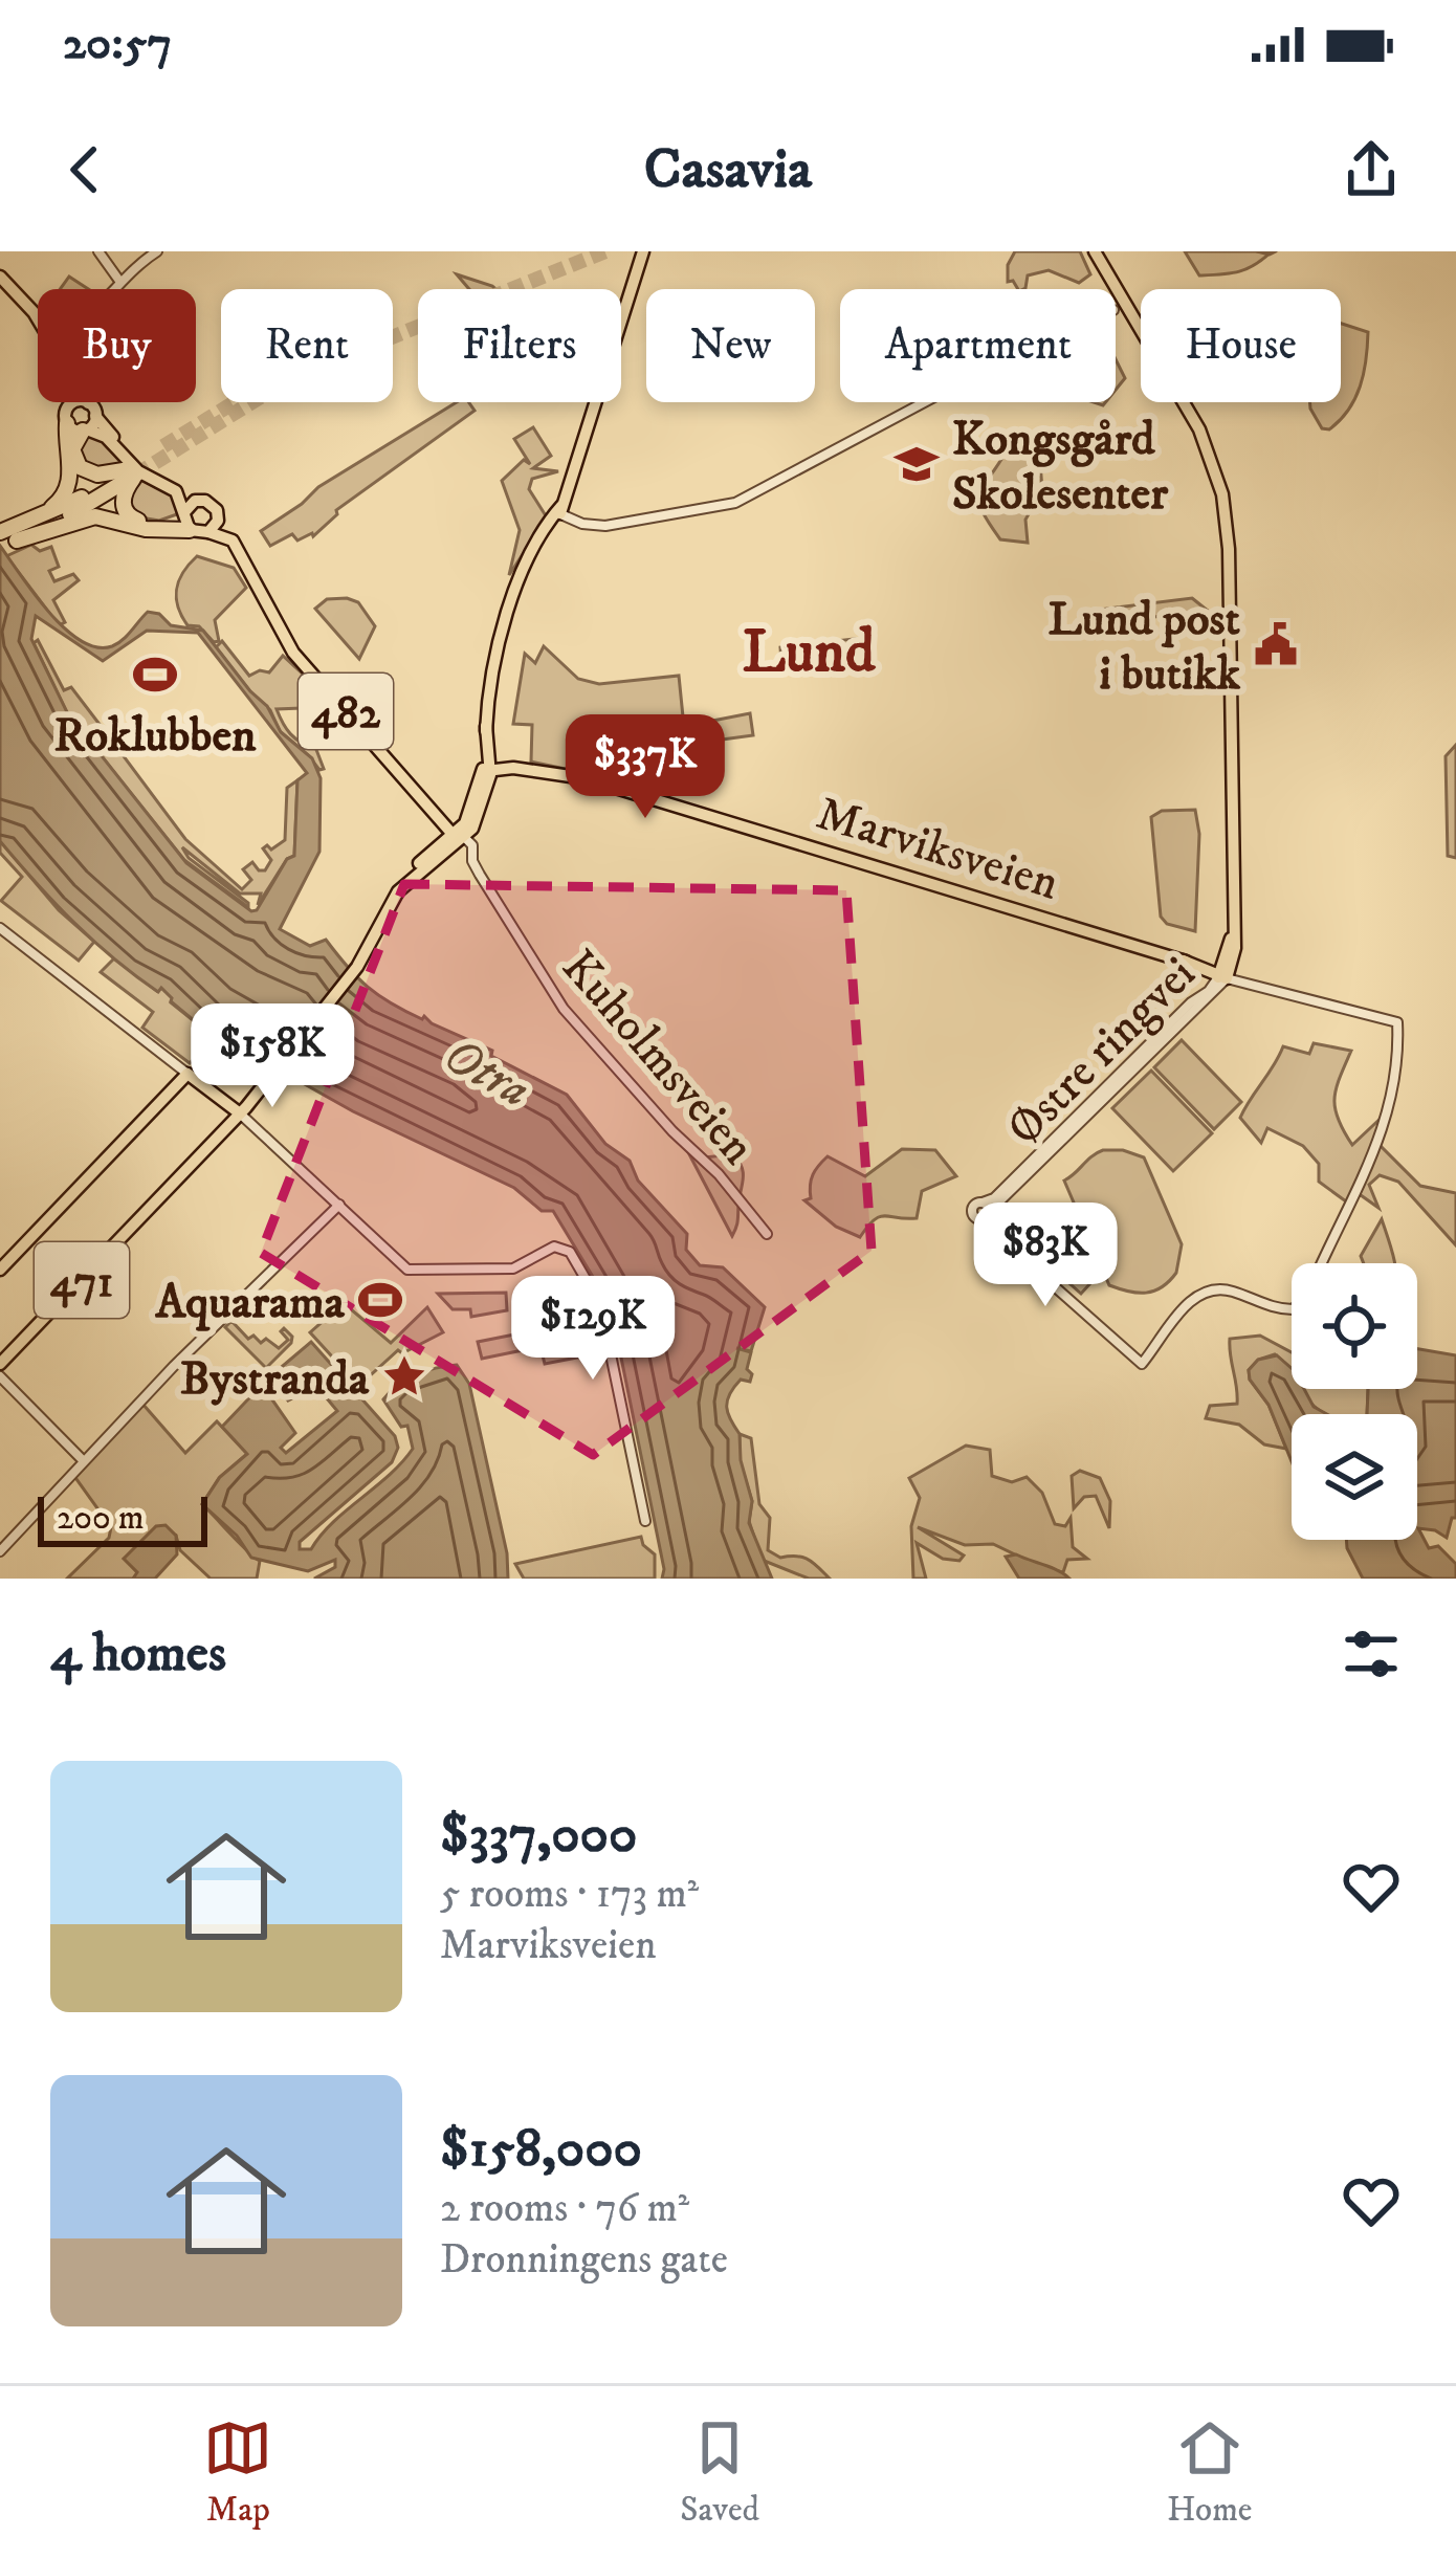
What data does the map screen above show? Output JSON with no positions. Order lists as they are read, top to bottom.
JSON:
{
  "streets": {
    "main road": [
      "482",
      "Marviksveien",
      "Østre ringvei",
      "471"
    ],
    "street": ["Kuholmsveien"]
  },
  "crossings": [
    ["482", "Kuholmsveien"],
    ["482", "471"],
    ["Marviksveien", "Østre ringvei"],
    ["Marviksveien", "471"],
    ["Kuholmsveien", "471"]
  ],
  "districts": ["Lund"],
  "water": ["Otra"],
  "places": {
    "school or university": ["Kongsgård Skolesenter"],
    "public building": ["Lund post i butikk"],
    "sports": ["Roklubben", "Aquarama"],
    "place": ["Bystranda"]
  },
  "scale_bar": "200 m",
  "page": {
    "status": "20:57",
    "header": "Casavia",
    "chip": [
      "Buy",
      "Rent",
      "Filters",
      "New",
      "Apartment",
      "House"
    ],
    "price": [
      "$337K",
      "$158K",
      "$83K",
      "$129K"
    ],
    "scale": "200 m",
    "heading": "4 homes",
    "list": [
      {
        "name": "$337,000",
        "note": "5 rooms · 173 m² · Marviksveien"
      },
      {
        "name": "$158,000",
        "note": "2 rooms · 76 m² · Dronningens gate"
      }
    ],
    "tabs": ["Map", "Saved", "Home"]
  }
}
